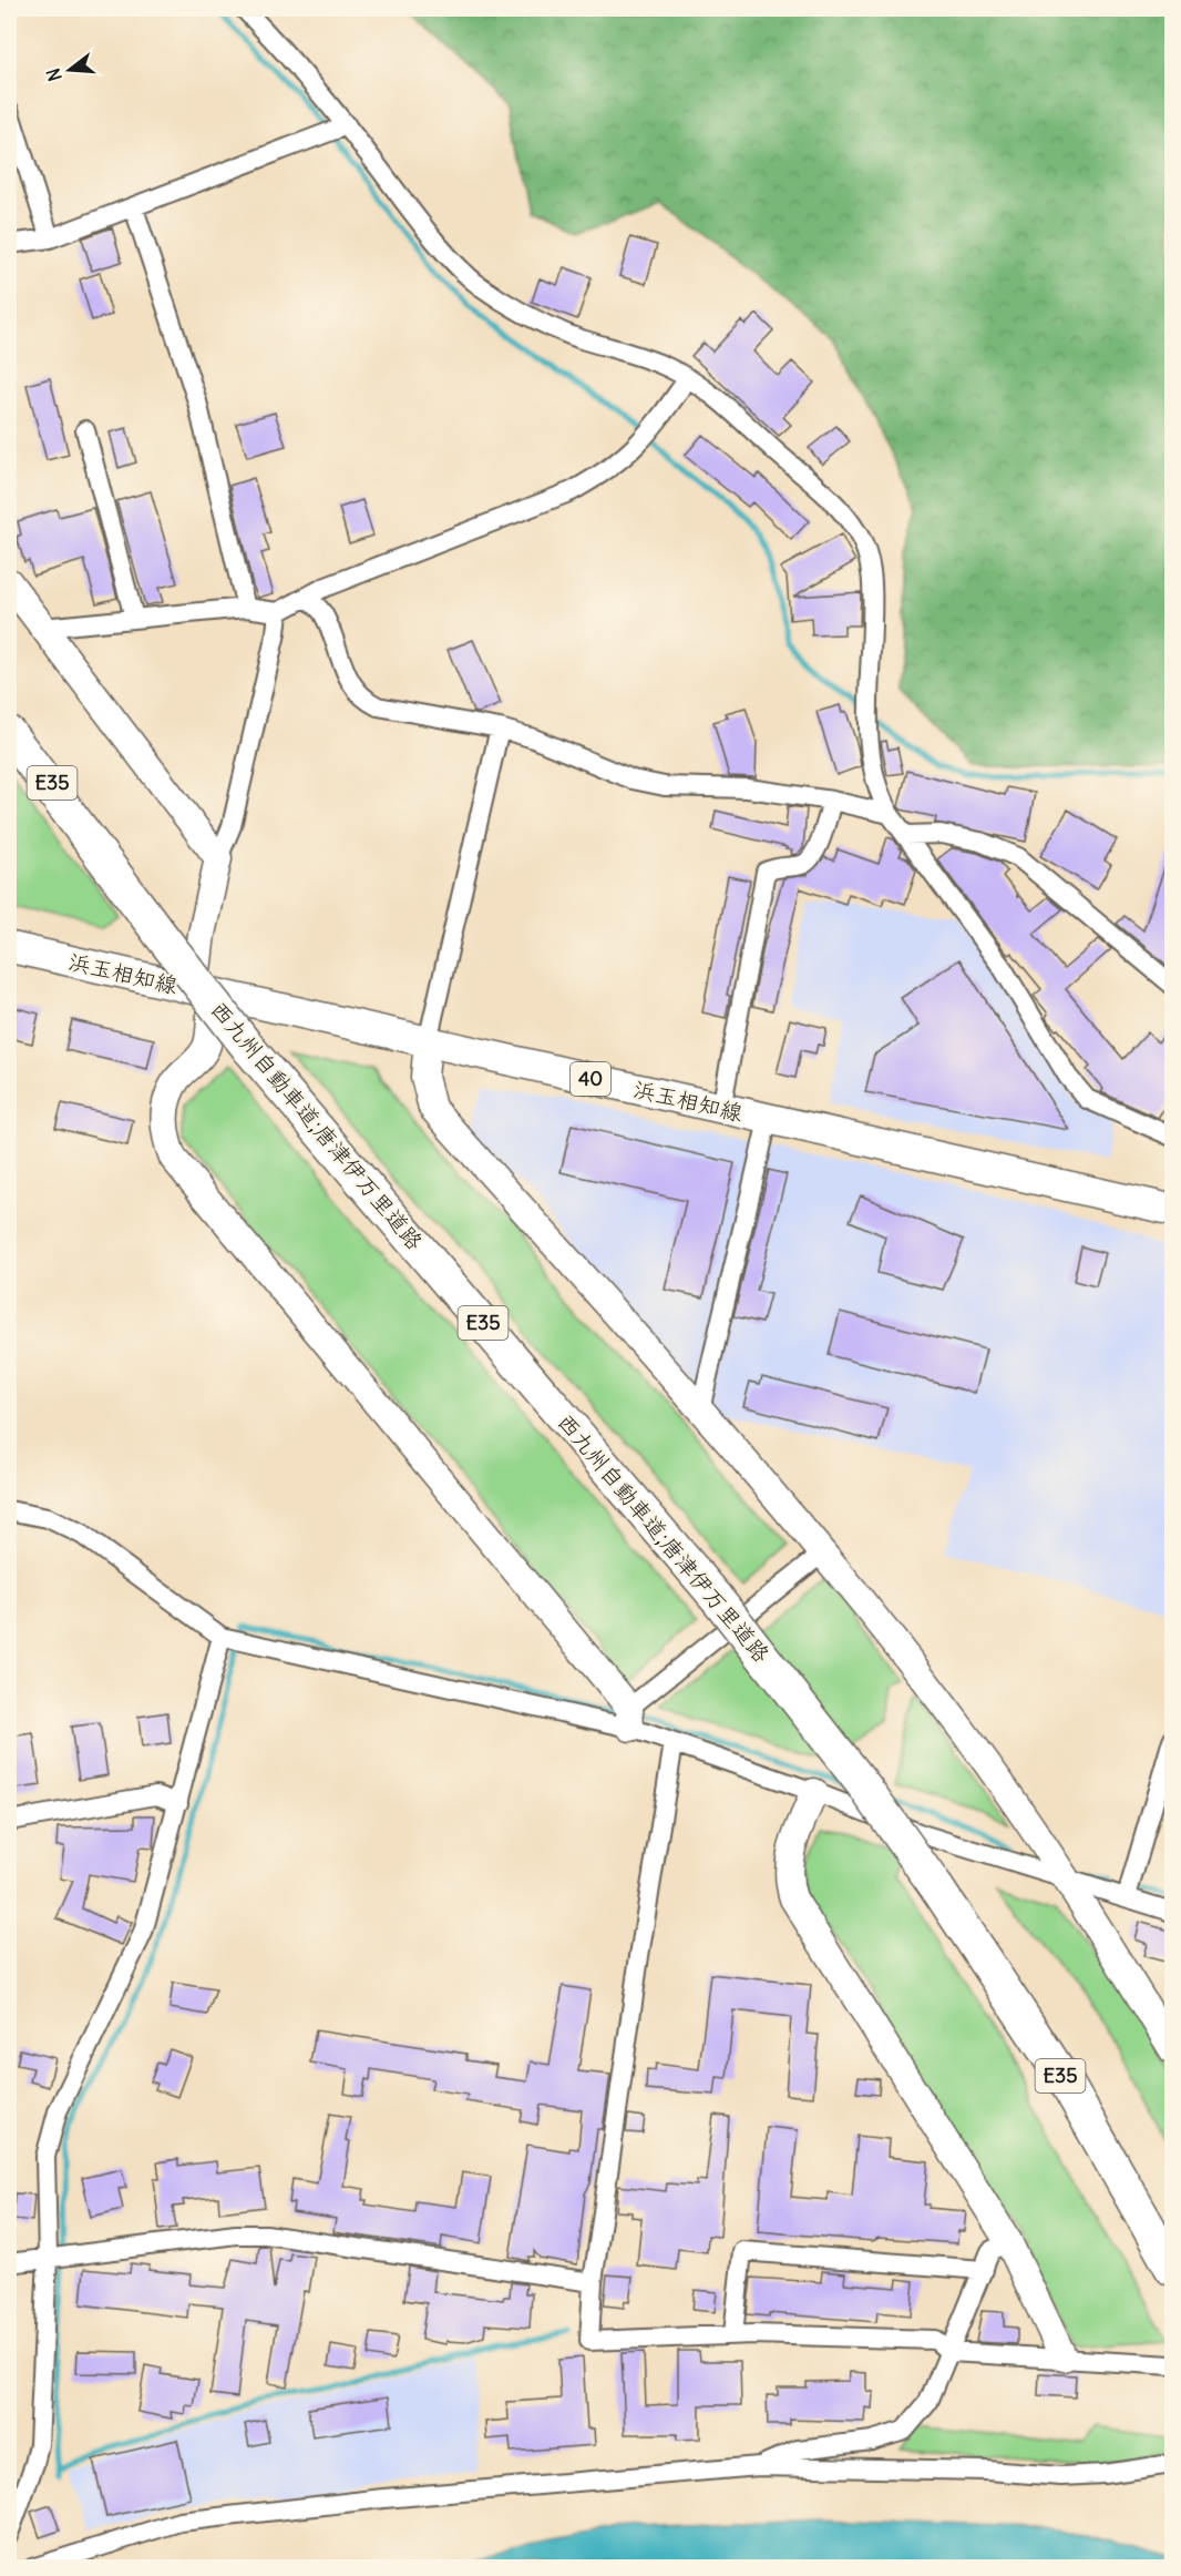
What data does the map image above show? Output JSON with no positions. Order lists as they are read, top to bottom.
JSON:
{
  "streets": {
    "highway": ["E35", "西九州自動車道;唐津伊万里道路"],
    "main road": ["浜玉相知線", "40"]
  },
  "north": "left"
}
